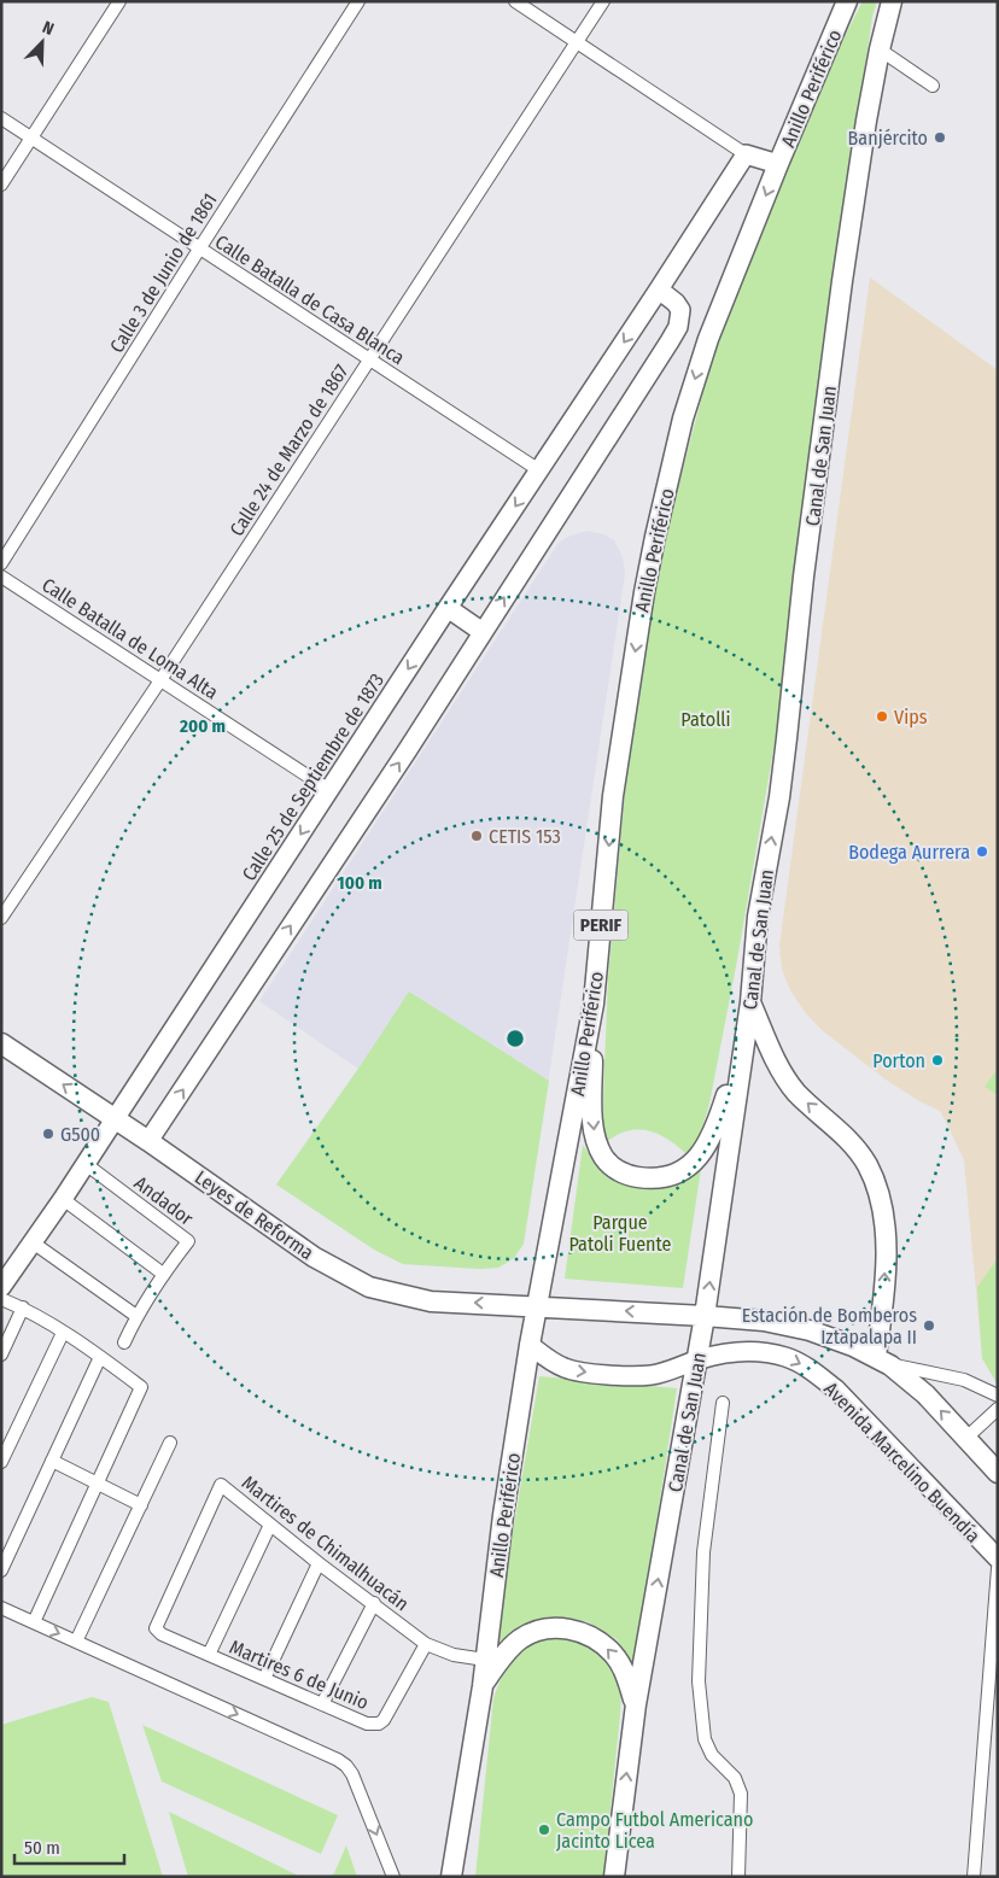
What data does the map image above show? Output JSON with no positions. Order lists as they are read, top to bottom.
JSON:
{
  "streets": {
    "main road": [
      "Anillo Periférico",
      "Canal de San Juan",
      "PERIF",
      "Leyes de Reforma"
    ],
    "street": [
      "Calle 3 de Junio de 1861",
      "Calle Batalla de Casa Blanca",
      "Calle 24 de Marzo de 1867",
      "Calle Batalla de Loma Alta",
      "Calle 25 de Septiembre de 1873",
      "Andador",
      "Avenida Marcelino Buendía",
      "Martires de Chimalhuacán",
      "Martires 6 de Junio"
    ]
  },
  "crossings": [
    ["Anillo Periférico", "Leyes de Reforma"],
    ["Anillo Periférico", "Avenida Marcelino Buendía"],
    ["Anillo Periférico", "Martires de Chimalhuacán"],
    ["Calle 3 de Junio de 1861", "Calle Batalla de Casa Blanca"],
    ["Calle Batalla de Casa Blanca", "Calle 24 de Marzo de 1867"],
    ["Calle Batalla de Casa Blanca", "Calle 25 de Septiembre de 1873"],
    ["Calle 24 de Marzo de 1867", "Calle Batalla de Loma Alta"],
    ["Canal de San Juan", "Avenida Marcelino Buendía"],
    ["Calle Batalla de Loma Alta", "Calle 25 de Septiembre de 1873"],
    ["Calle 25 de Septiembre de 1873", "Andador"],
    ["Calle 25 de Septiembre de 1873", "Leyes de Reforma"],
    ["Martires de Chimalhuacán", "Martires 6 de Junio"]
  ],
  "one_way": [
    "Anillo Periférico",
    "Canal de San Juan",
    "Leyes de Reforma",
    "Avenida Marcelino Buendía"
  ],
  "parks": ["Patolli", "Parque Patoli Fuente"],
  "places": [
    "Banjército",
    "Vips",
    "CETIS 153",
    "Bodega Aurrera",
    "Porton",
    "G500",
    "Estación de Bomberos Iztapalapa II",
    "Campo Futbol Americano Jacinto Licea"
  ],
  "scale_bar": "50 m",
  "north": "top right",
  "rings": ["200 m", "100 m"]
}
